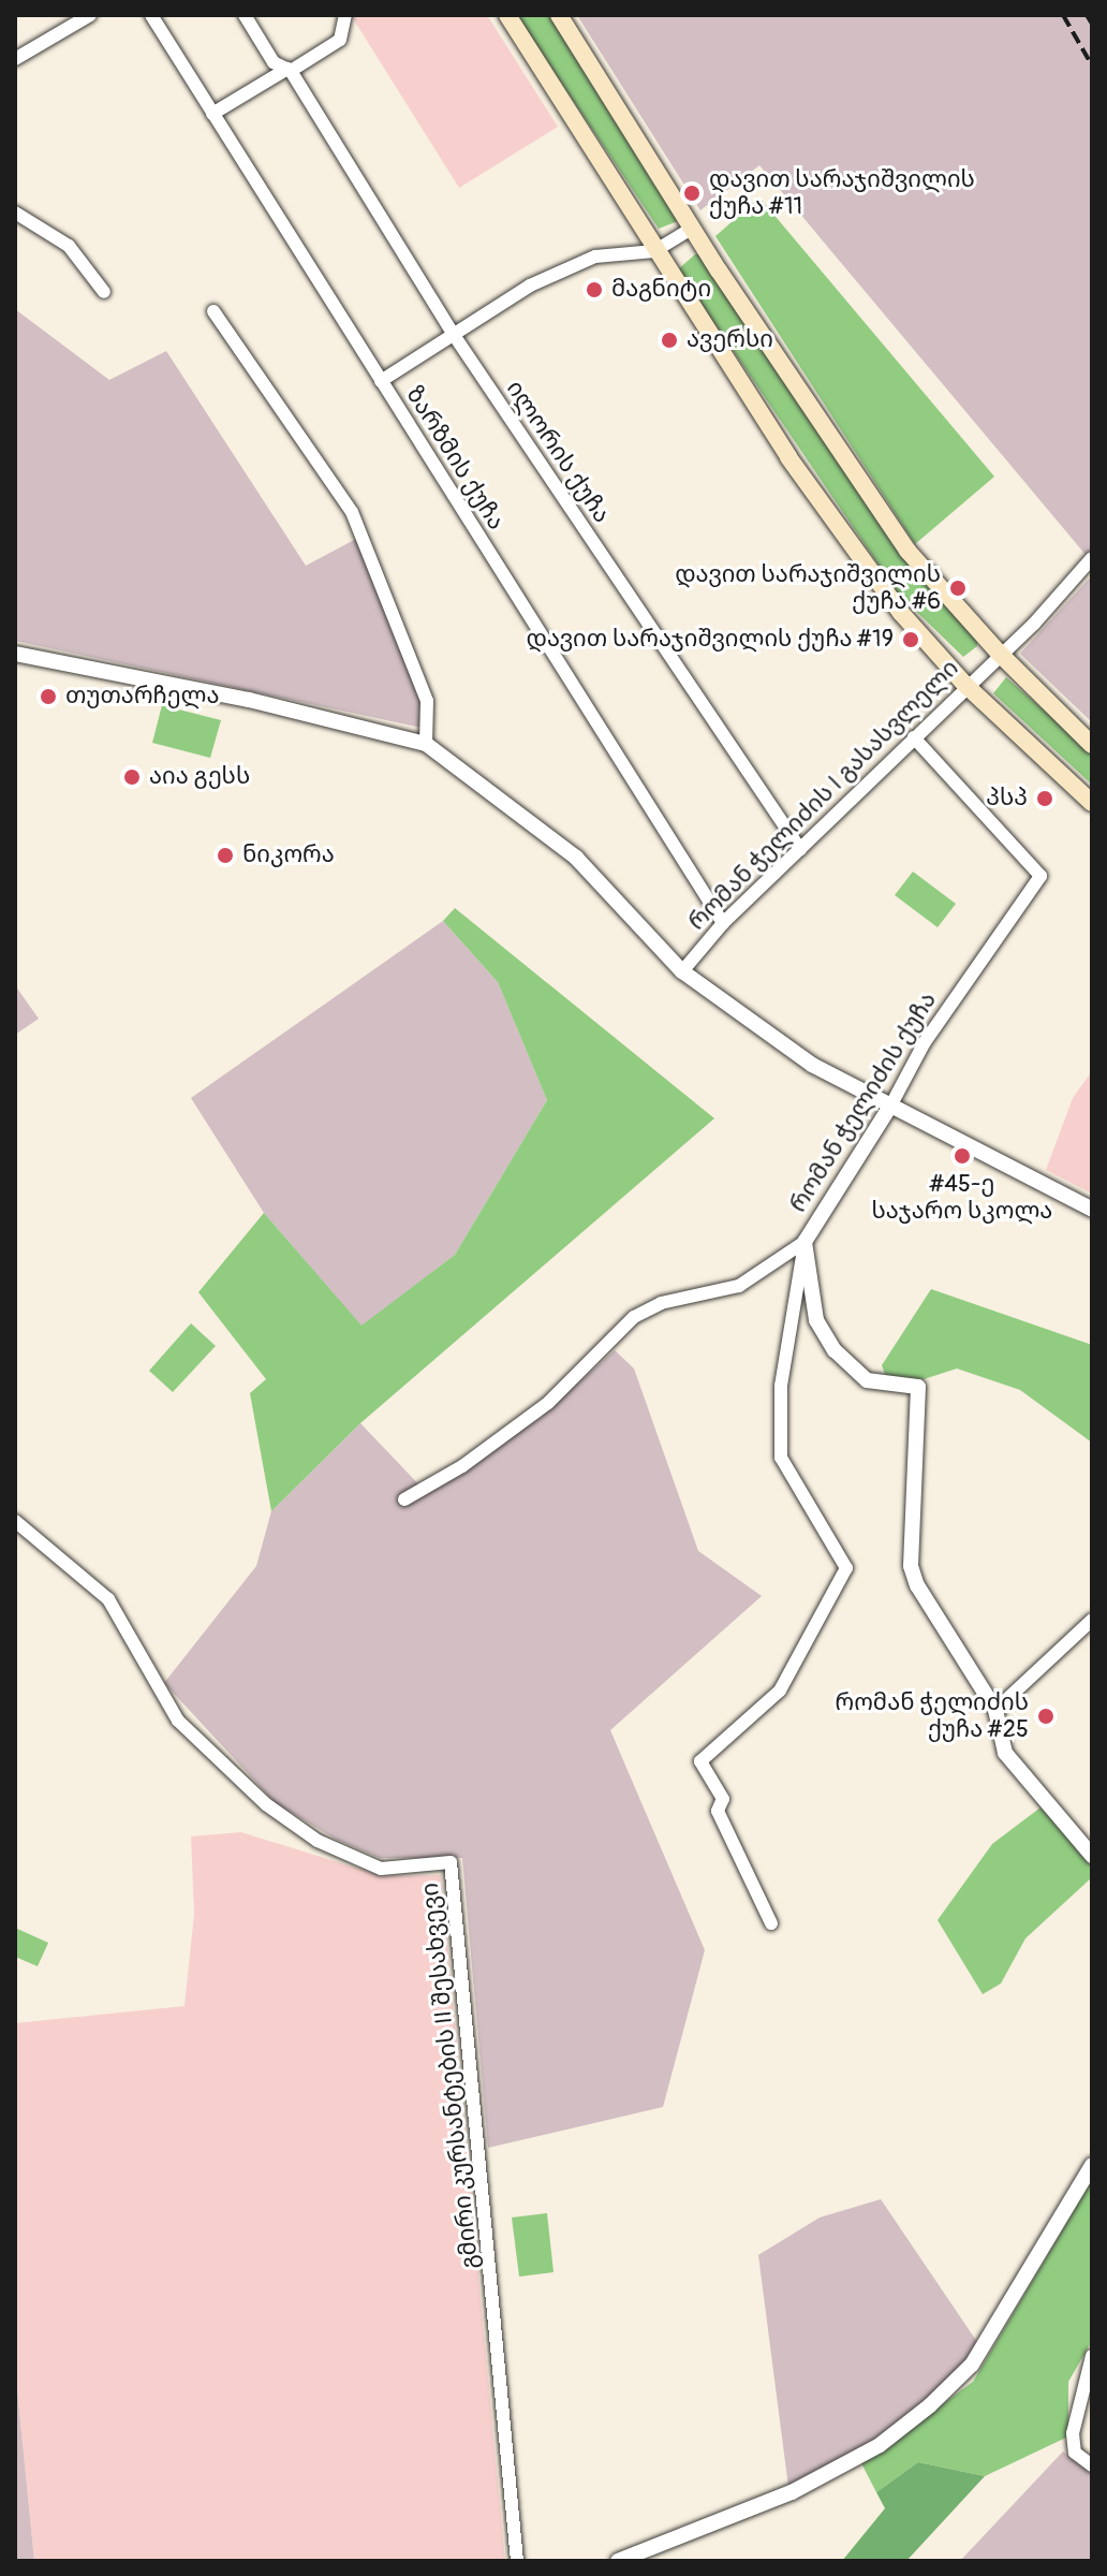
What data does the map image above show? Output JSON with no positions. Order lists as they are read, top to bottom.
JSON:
{
  "streets": {
    "street": [
      "ილორის ქუჩა",
      "ზარზმის ქუჩა",
      "რომან ჭელიძის I გასასვლელი",
      "რომან ჭელიძის ქუჩა",
      "გმირი კურსანტების II შესახვევი"
    ]
  },
  "crossings": [
    ["ილორის ქუჩა", "რომან ჭელიძის I გასასვლელი"],
    ["ზარზმის ქუჩა", "რომან ჭელიძის I გასასვლელი"],
    ["რომან ჭელიძის I გასასვლელი", "რომან ჭელიძის ქუჩა"]
  ],
  "places": [
    "დავით სარაჯიშვილის ქუჩა #11",
    "მაგნიტი",
    "ავერსი",
    "დავით სარაჯიშვილის ქუჩა #6",
    "დავით სარაჯიშვილის ქუჩა #19",
    "თუთარჩელა",
    "აია გესს",
    "პსპ",
    "ნიკორა",
    "#45-ე საჯარო სკოლა",
    "რომან ჭელიძის ქუჩა #25"
  ]
}
